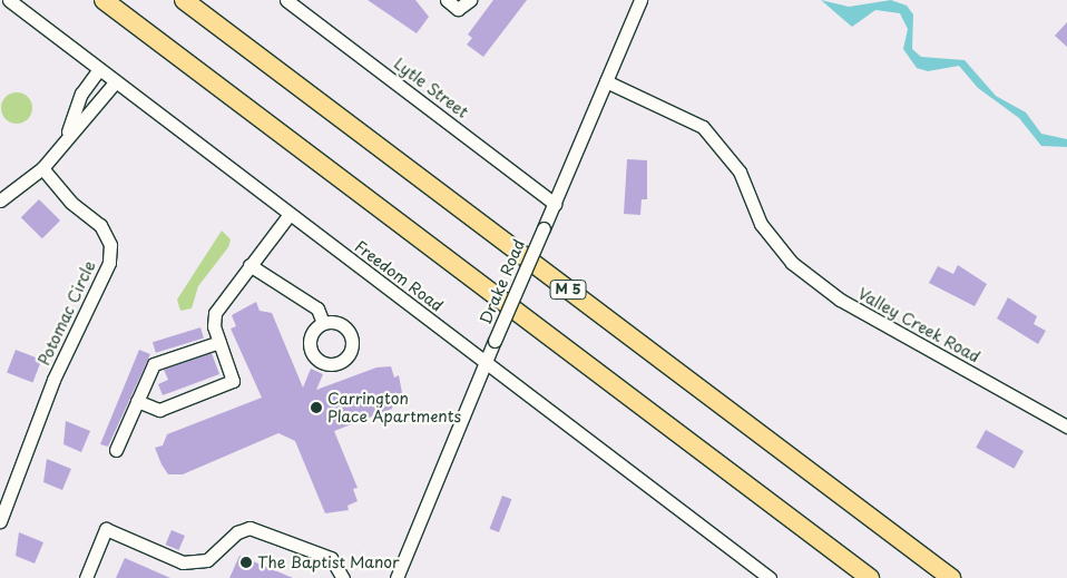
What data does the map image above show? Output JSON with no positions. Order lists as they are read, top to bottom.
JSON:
{
  "streets": {
    "highway": ["M 5"],
    "street": [
      "Lytle Street",
      "Freedom Road",
      "Drake Road",
      "Potomac Circle",
      "Valley Creek Road"
    ]
  },
  "crossings": [
    ["Lytle Street", "Drake Road"],
    ["Freedom Road", "Drake Road"],
    ["Drake Road", "Valley Creek Road"]
  ],
  "places": ["Carrington Place Apartments", "The Baptist Manor"]
}
